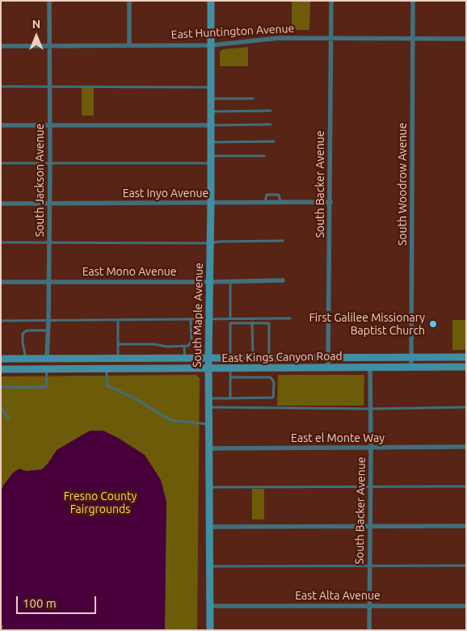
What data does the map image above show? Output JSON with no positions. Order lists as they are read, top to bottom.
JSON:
{
  "streets": {
    "main road": ["South Maple Avenue", "East Kings Canyon Road"],
    "street": [
      "East Huntington Avenue",
      "South Jackson Avenue",
      "South Backer Avenue",
      "South Woodrow Avenue",
      "East Inyo Avenue",
      "East Mono Avenue",
      "East el Monte Way",
      "East Alta Avenue"
    ]
  },
  "crossings": [
    ["East Huntington Avenue", "South Jackson Avenue"],
    ["East Huntington Avenue", "South Backer Avenue"],
    ["East Huntington Avenue", "South Woodrow Avenue"],
    ["East Huntington Avenue", "South Maple Avenue"],
    ["South Jackson Avenue", "East Inyo Avenue"],
    ["South Jackson Avenue", "East Mono Avenue"],
    ["South Jackson Avenue", "East Kings Canyon Road"],
    ["South Backer Avenue", "East Inyo Avenue"],
    ["South Backer Avenue", "East Kings Canyon Road"],
    ["South Backer Avenue", "East el Monte Way"],
    ["South Backer Avenue", "East Alta Avenue"],
    ["South Woodrow Avenue", "East Kings Canyon Road"],
    ["East Inyo Avenue", "South Maple Avenue"],
    ["East Mono Avenue", "South Maple Avenue"],
    ["South Maple Avenue", "East Kings Canyon Road"],
    ["South Maple Avenue", "East el Monte Way"],
    ["South Maple Avenue", "East Alta Avenue"]
  ],
  "parks": ["Fresno County Fairgrounds"],
  "places": ["First Galilee Missionary Baptist Church"],
  "scale_bar": "100 m",
  "north": "top"
}
